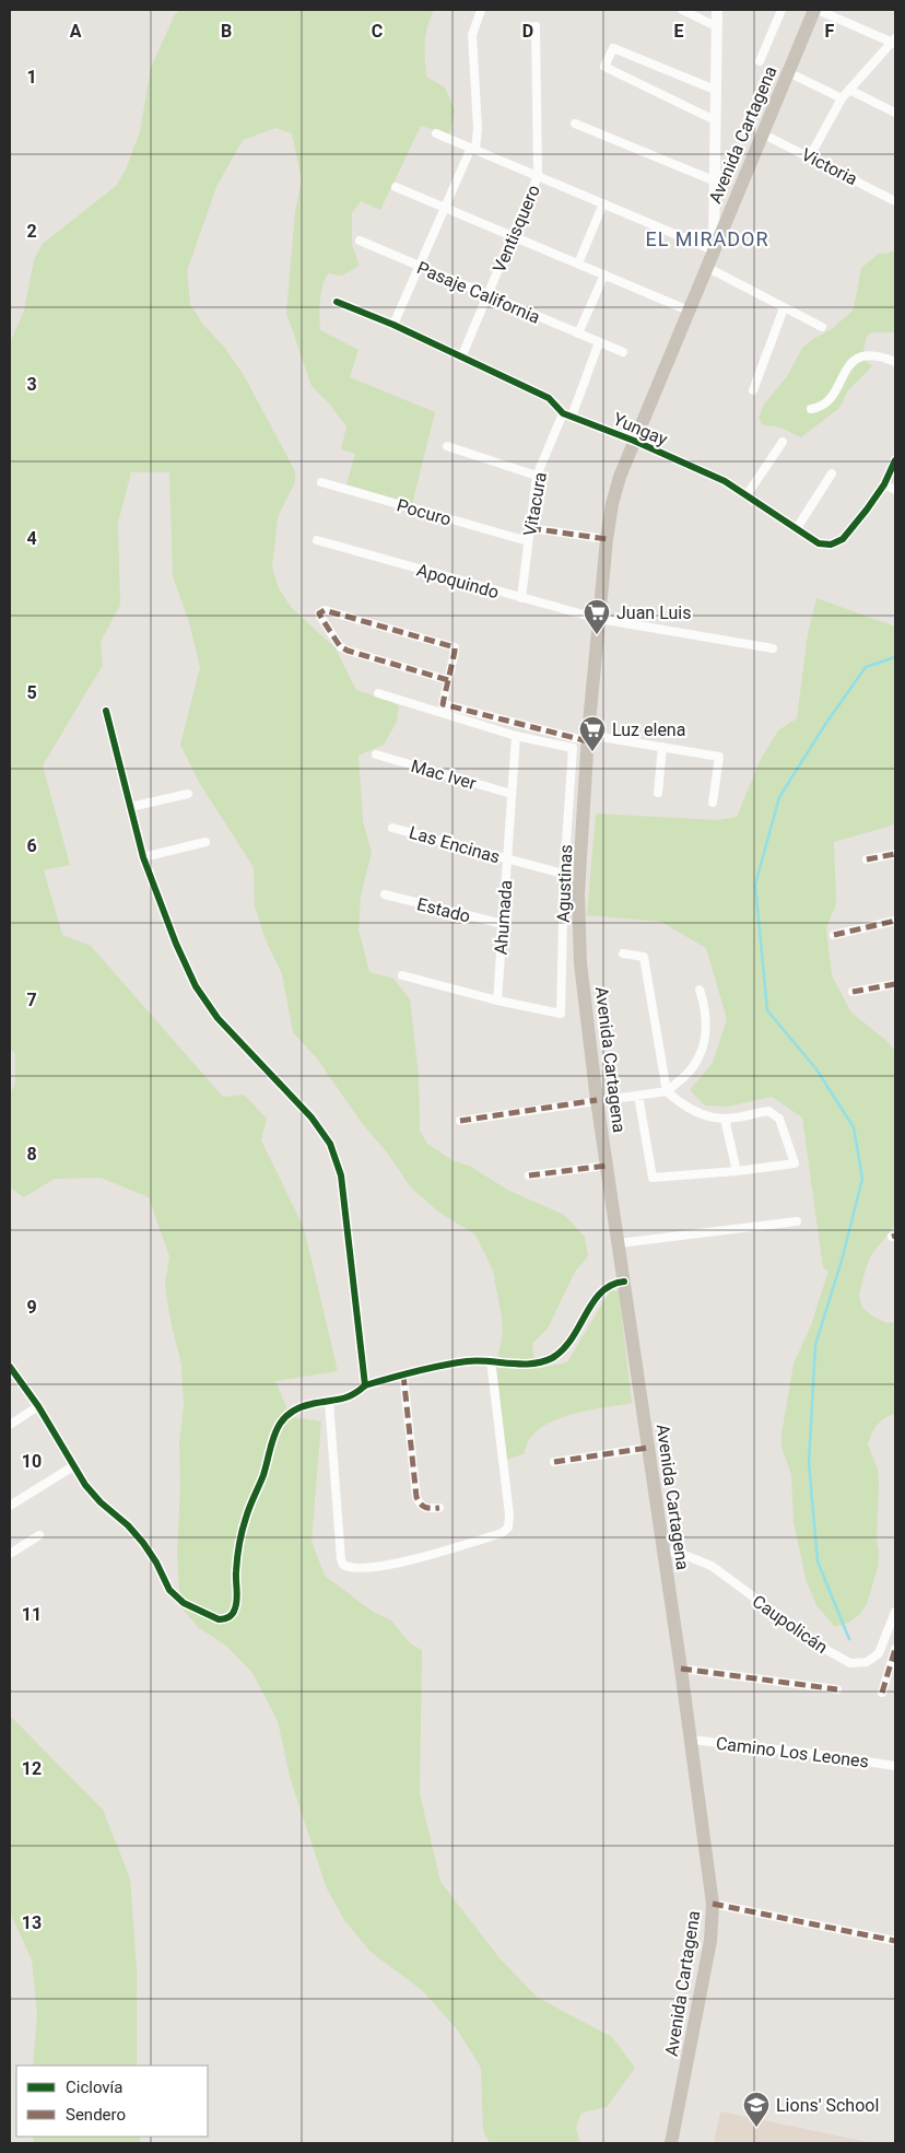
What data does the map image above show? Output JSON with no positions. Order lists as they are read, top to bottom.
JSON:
{
  "streets": {
    "main road": ["Avenida Cartagena"],
    "street": [
      "Victoria",
      "Ventisquero",
      "Pasaje California",
      "Yungay",
      "Vitacura",
      "Pocuro",
      "Apoquindo",
      "Mac Iver",
      "Las Encinas",
      "Agustinas",
      "Estado",
      "Ahumada",
      "Caupolicán",
      "Camino Los Leones"
    ]
  },
  "crossings": [
    ["Avenida Cartagena", "Victoria"],
    ["Avenida Cartagena", "Yungay"],
    ["Avenida Cartagena", "Apoquindo"],
    ["Avenida Cartagena", "Las Encinas"],
    ["Avenida Cartagena", "Caupolicán"],
    ["Avenida Cartagena", "Camino Los Leones"],
    ["Ventisquero", "Pasaje California"],
    ["Ventisquero", "Yungay"],
    ["Yungay", "Vitacura"],
    ["Vitacura", "Pocuro"],
    ["Vitacura", "Apoquindo"],
    ["Mac Iver", "Ahumada"],
    ["Las Encinas", "Agustinas"],
    ["Las Encinas", "Ahumada"],
    ["Agustinas", "Ahumada"],
    ["Estado", "Ahumada"]
  ],
  "districts": ["EL MIRADOR"],
  "places": {
    "supermarket": ["Juan Luis", "Luz elena"],
    "school or university": ["Lions' School"]
  },
  "legend": ["Ciclovía", "Sendero"],
  "grid": {
    "columns": [
      "A",
      "B",
      "C",
      "D",
      "E",
      "F"
    ],
    "rows": [
      "1",
      "2",
      "3",
      "4",
      "5",
      "6",
      "7",
      "8",
      "9",
      "10",
      "11",
      "12",
      "13"
    ]
  }
}
